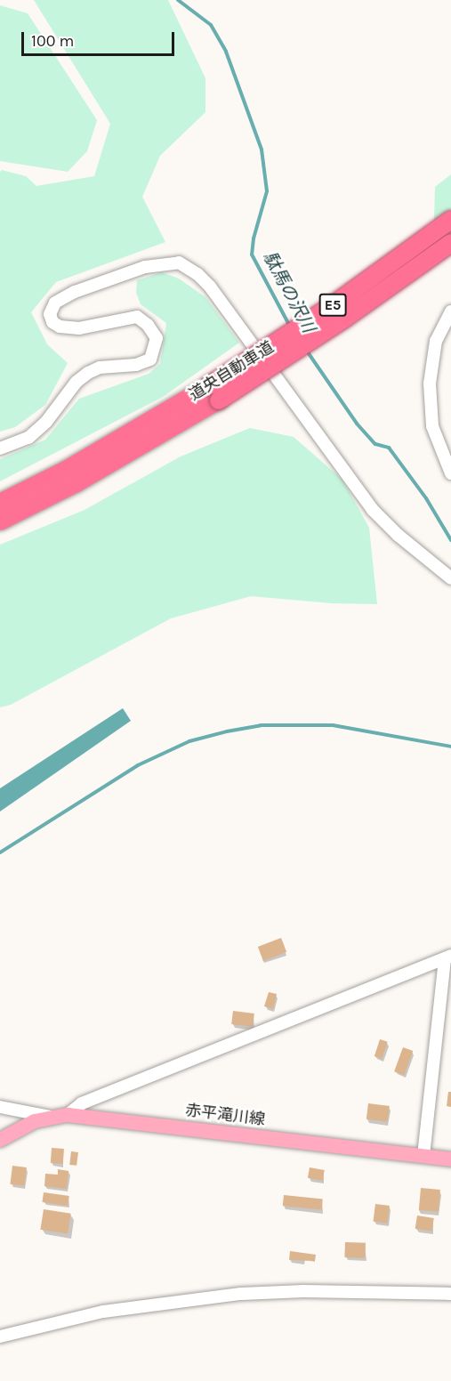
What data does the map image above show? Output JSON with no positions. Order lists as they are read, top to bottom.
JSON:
{
  "streets": {
    "highway": ["E5", "道央自動車道"],
    "main road": ["赤平滝川線"]
  },
  "water": ["駄馬の沢川"],
  "scale_bar": "100 m"
}
